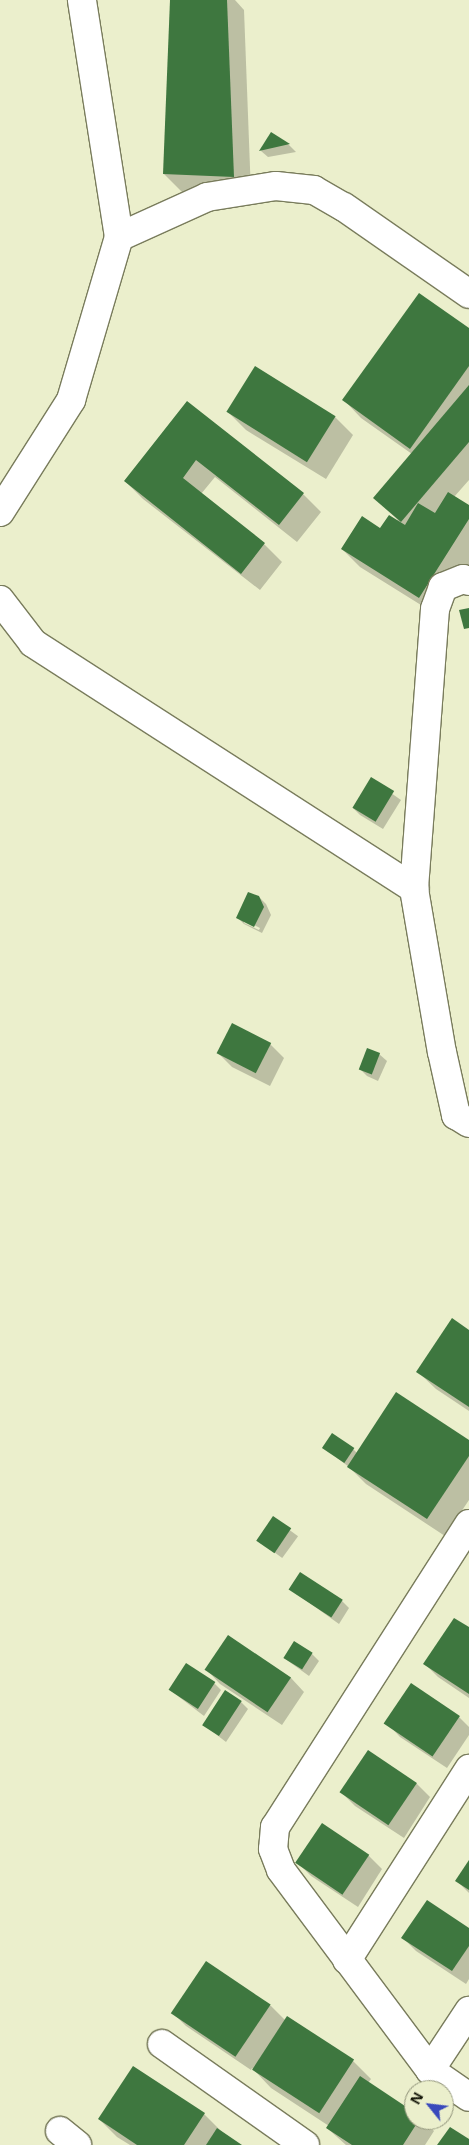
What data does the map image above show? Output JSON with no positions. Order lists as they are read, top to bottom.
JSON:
{
  "north": "top left"
}
